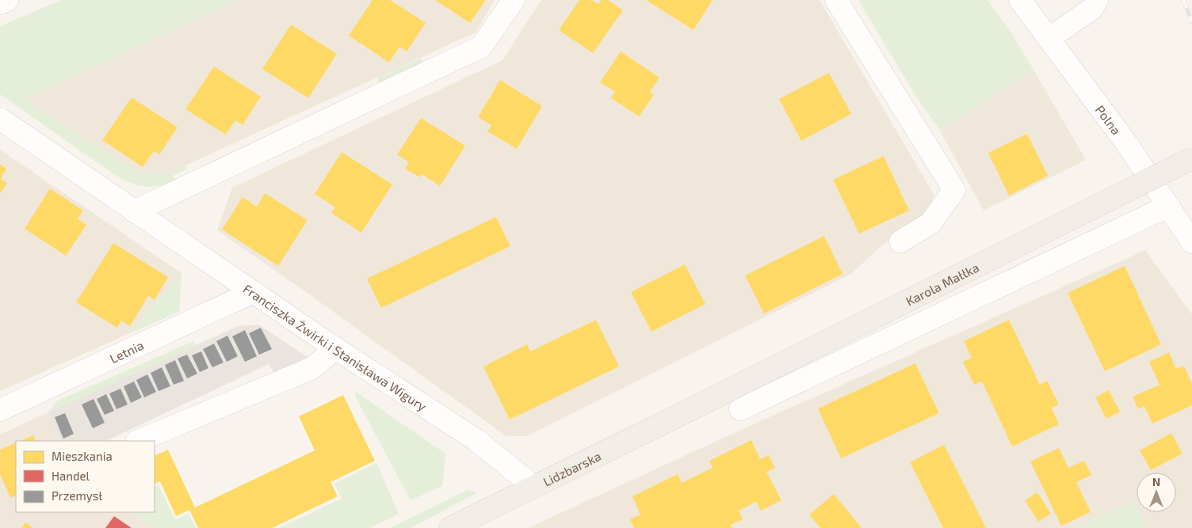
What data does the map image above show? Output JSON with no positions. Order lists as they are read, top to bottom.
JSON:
{
  "streets": {
    "main road": ["Karola Małłka", "Lidzbarska"],
    "street": ["Polna", "Franciszka Żwirki i Stanisława Wigury", "Letnia"]
  },
  "crossings": [
    ["Karola Małłka", "Lidzbarska"],
    ["Franciszka Żwirki i Stanisława Wigury", "Letnia"],
    ["Franciszka Żwirki i Stanisława Wigury", "Lidzbarska"]
  ],
  "legend": ["Mieszkania", "Handel", "Przemysł"],
  "north": "top"
}
